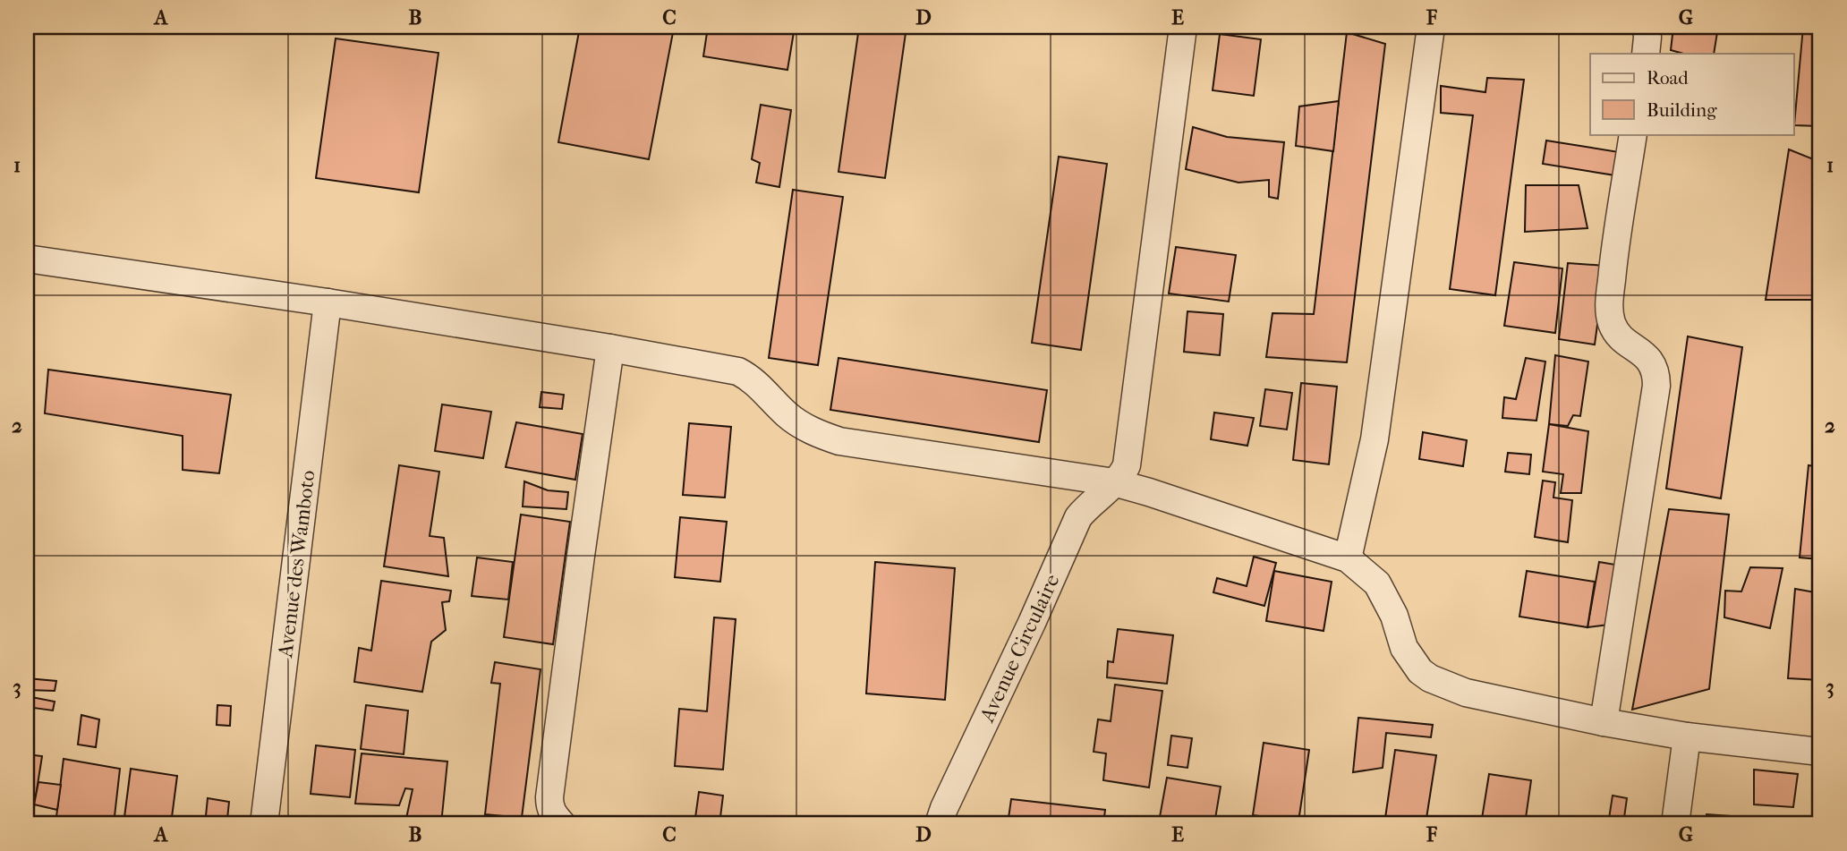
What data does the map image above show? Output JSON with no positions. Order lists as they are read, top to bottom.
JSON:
{
  "streets": {
    "street": ["Avenue des Wamboto", "Avenue Circulaire"]
  },
  "legend": ["Road", "Building"],
  "grid": {
    "columns": [
      "A",
      "B",
      "C",
      "D",
      "E",
      "F",
      "G"
    ],
    "rows": ["1", "2", "3"]
  }
}
